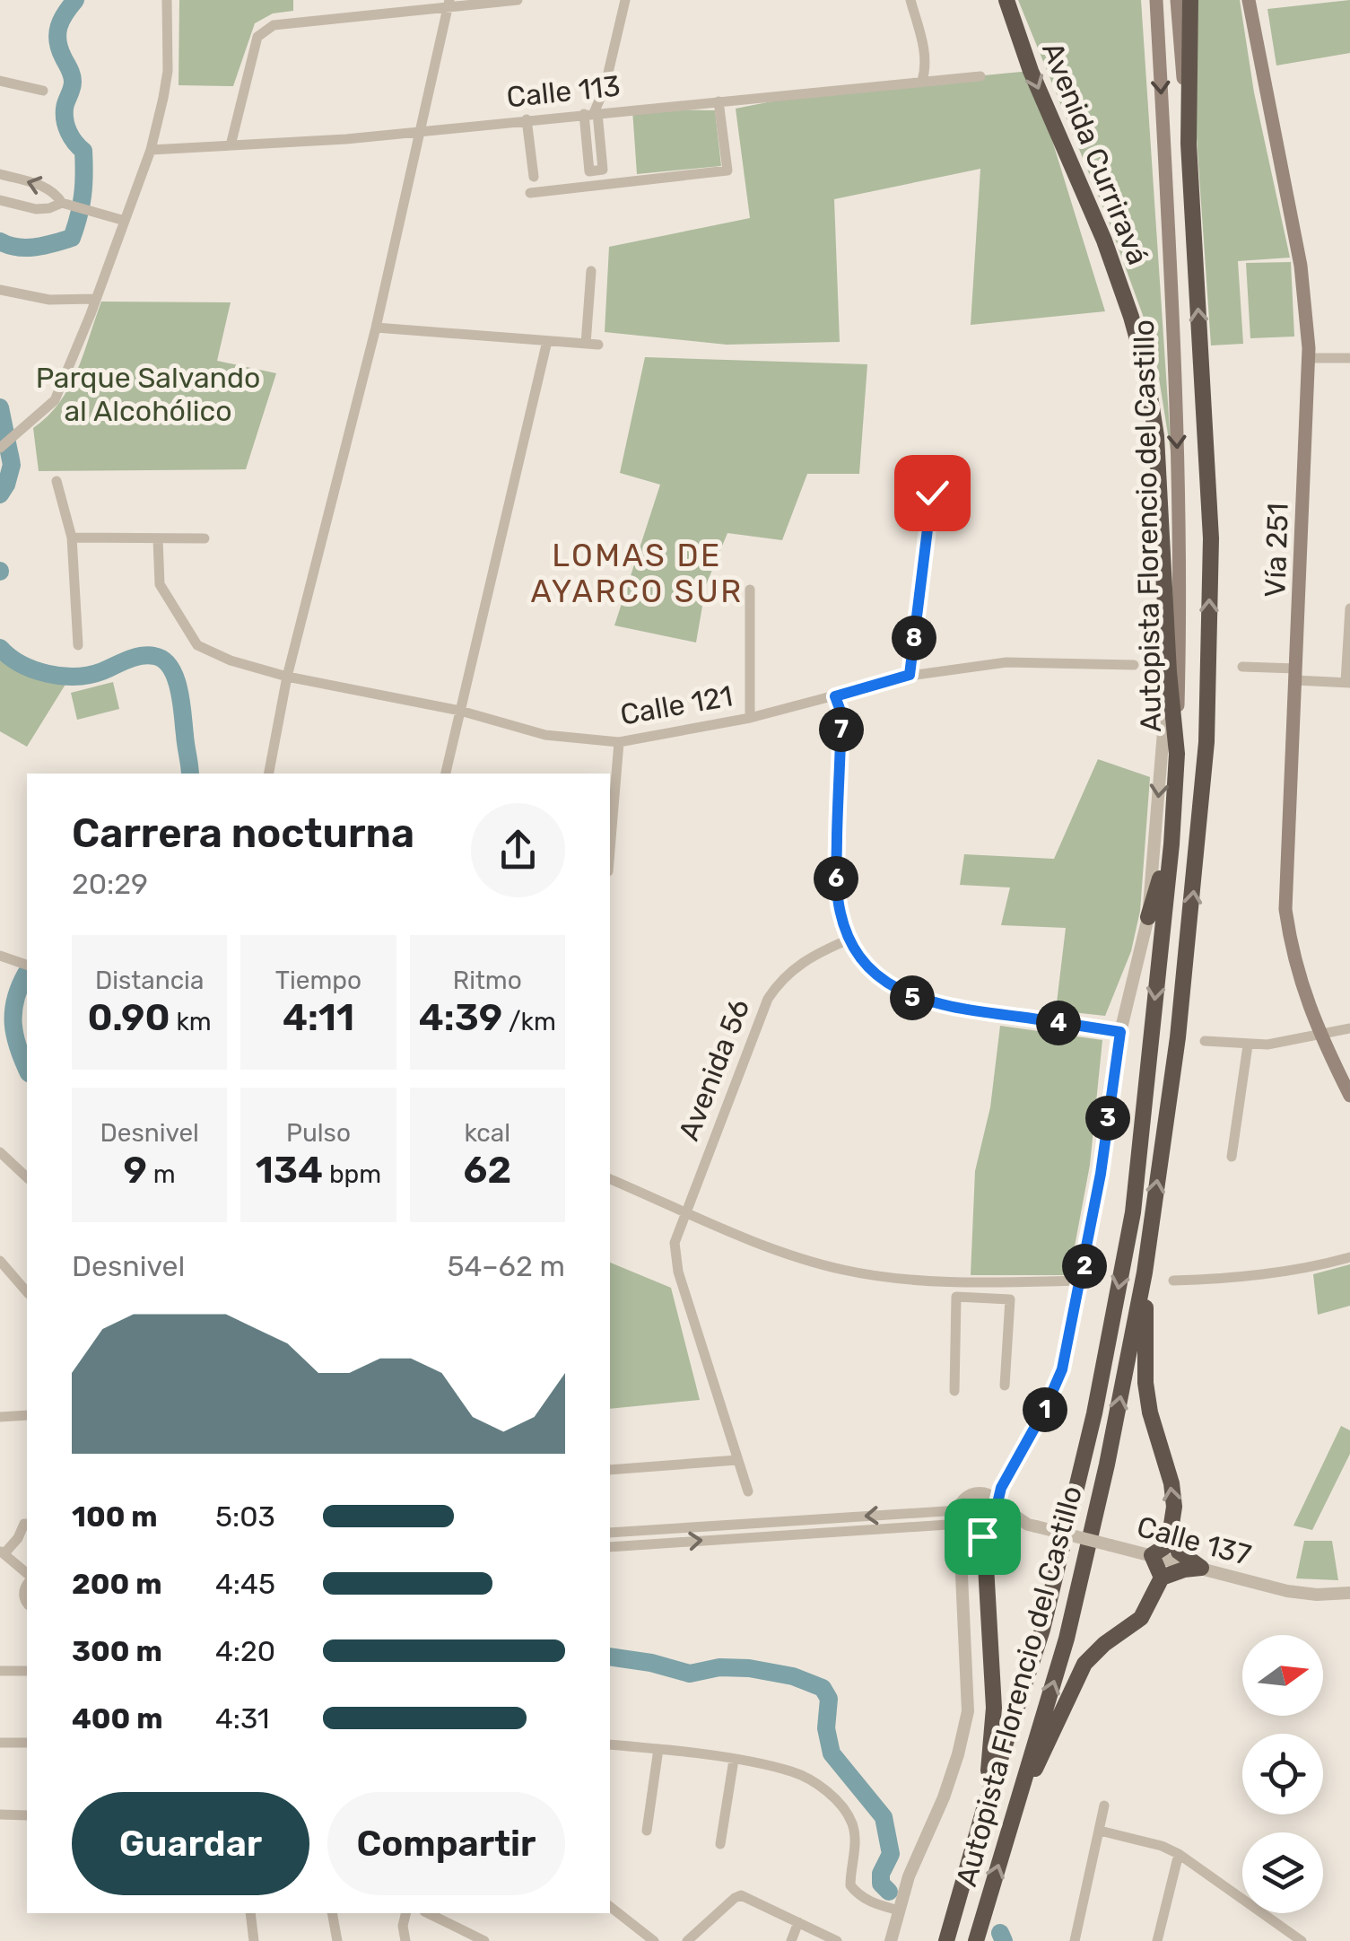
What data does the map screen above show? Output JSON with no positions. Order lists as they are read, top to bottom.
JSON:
{
  "streets": {
    "highway": ["Avenida Curriravá", "Autopista Florencio del Castillo"],
    "main road": ["Vía 251"],
    "street": [
      "Calle 113",
      "Calle 121",
      "Avenida 56",
      "Calle 137"
    ]
  },
  "crossings": [
    ["Avenida Curriravá", "Autopista Florencio del Castillo"]
  ],
  "one_way": ["Avenida Curriravá"],
  "districts": ["LOMAS DE AYARCO SUR"],
  "parks": ["Parque Salvando al Alcohólico"],
  "north": "right",
  "page": {
    "pins": [
      "8",
      "7",
      "6",
      "5",
      "4",
      "3",
      "2",
      "1"
    ],
    "heading": ["Carrera nocturna", "20:29"],
    "stats": [
      ["Distancia", "0.90 km"],
      ["Tiempo", "4:11"],
      ["Ritmo", "4:39 /km"],
      ["Desnivel", "9 m"],
      ["Pulso", "134 bpm"],
      ["kcal", "62"]
    ],
    "chart": ["Desnivel", "54–62 m"],
    "list": [
      {
        "name": "100 m",
        "note": "5:03"
      },
      {
        "name": "200 m",
        "note": "4:45"
      },
      {
        "name": "300 m",
        "note": "4:20"
      },
      {
        "name": "400 m",
        "note": "4:31"
      }
    ],
    "buttons": ["Guardar", "Compartir"]
  }
}
